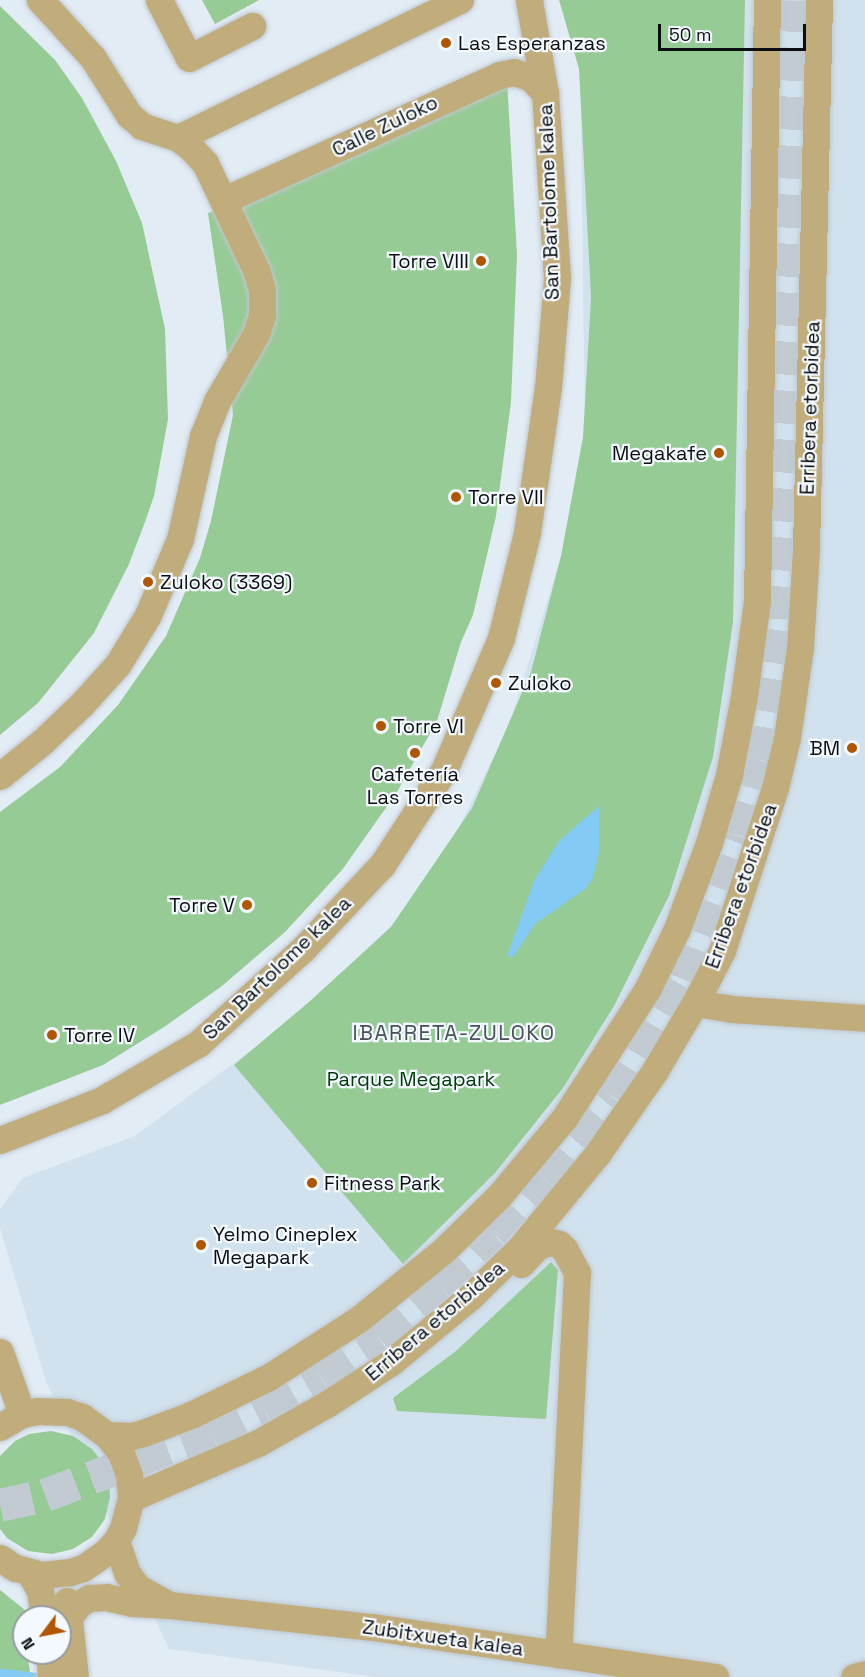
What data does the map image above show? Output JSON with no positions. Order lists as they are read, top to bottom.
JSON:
{
  "streets": {
    "street": [
      "Calle Zuloko",
      "San Bartolome kalea",
      "Erribera etorbidea",
      "Zubitxueta kalea"
    ]
  },
  "crossings": [
    ["Calle Zuloko", "San Bartolome kalea"]
  ],
  "districts": ["IBARRETA-ZULOKO"],
  "parks": ["Parque Megapark"],
  "places": [
    "Las Esperanzas",
    "Torre VIII",
    "Megakafe",
    "Torre VII",
    "Zuloko (3369)",
    "Zuloko",
    "Torre VI",
    "BM",
    "Cafetería Las Torres",
    "Torre V",
    "Torre IV",
    "Fitness Park",
    "Yelmo Cineplex Megapark"
  ],
  "scale_bar": "50 m",
  "north": "bottom left"
}
